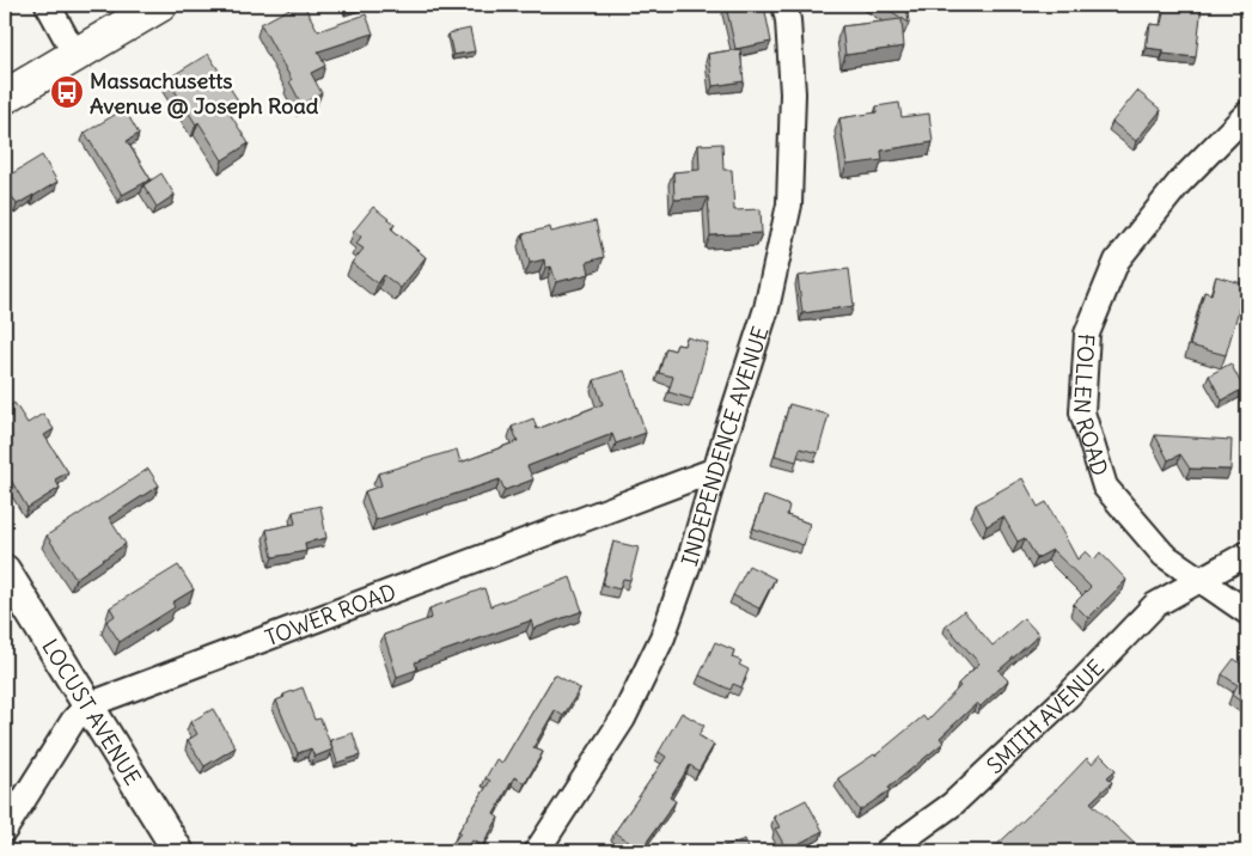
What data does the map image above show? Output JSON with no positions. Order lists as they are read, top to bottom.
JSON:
{
  "streets": {
    "street": [
      "FOLLEN ROAD",
      "INDEPENDENCE AVENUE",
      "TOWER ROAD",
      "LOCUST AVENUE",
      "SMITH AVENUE"
    ]
  },
  "crossings": [
    ["FOLLEN ROAD", "SMITH AVENUE"],
    ["INDEPENDENCE AVENUE", "TOWER ROAD"],
    ["TOWER ROAD", "LOCUST AVENUE"]
  ],
  "places": {
    "bus stop": ["Massachusetts Avenue @ Joseph Road"]
  }
}
